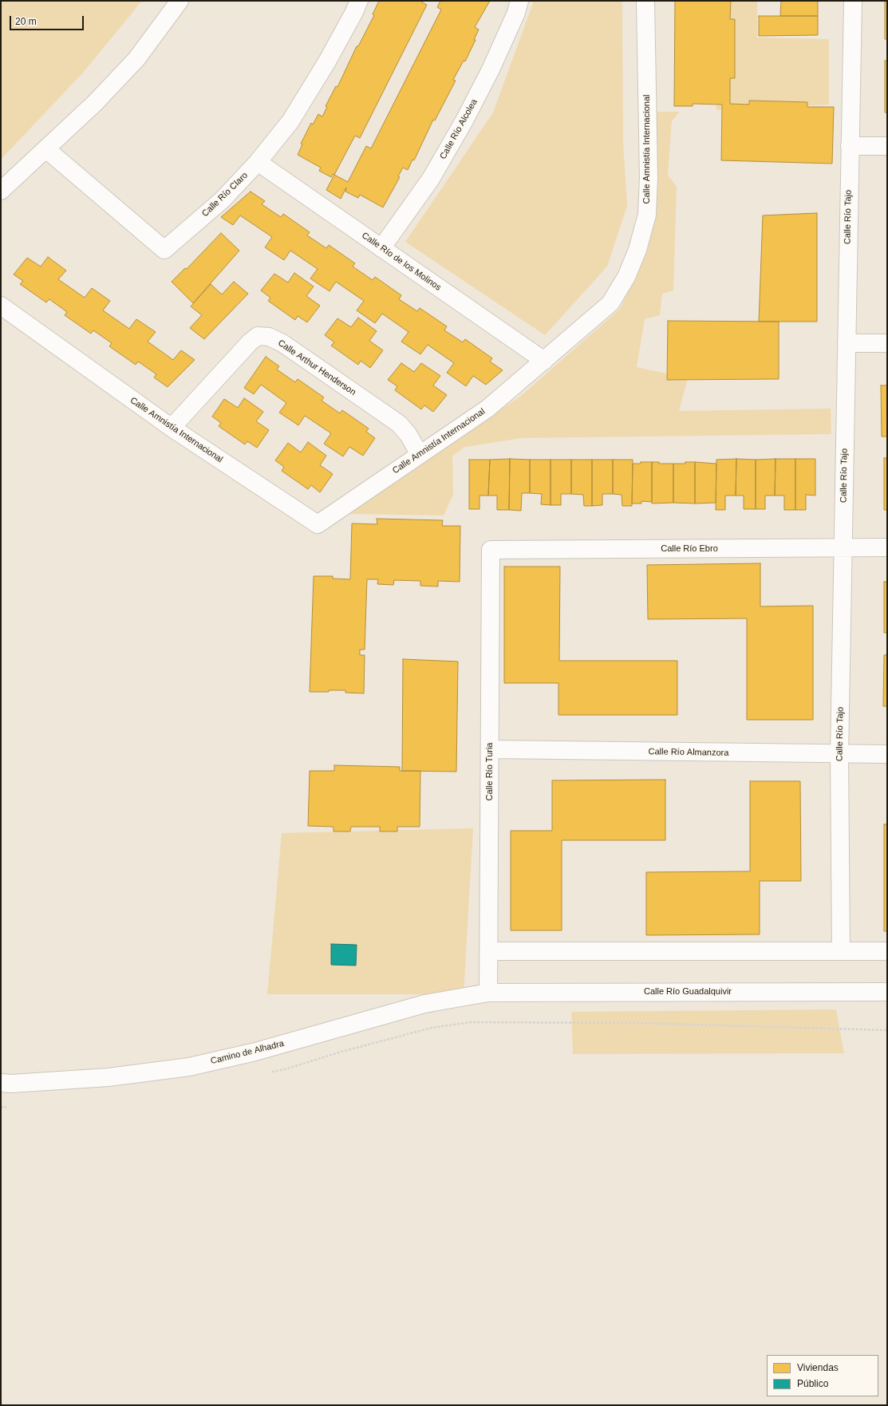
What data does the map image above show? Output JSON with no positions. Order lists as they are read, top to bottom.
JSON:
{
  "streets": {
    "street": [
      "Calle Río Alcolea",
      "Calle Amnistía Internacional",
      "Calle Río Claro",
      "Calle Río Tajo",
      "Calle Río de los Molinos",
      "Calle Arthur Henderson",
      "Calle Río Ebro",
      "Calle Río Almanzora",
      "Calle Río Turia",
      "Calle Río Guadalquivir",
      "Camino de Alhadra"
    ]
  },
  "crossings": [
    ["Calle Río Alcolea", "Calle Río de los Molinos"],
    ["Calle Amnistía Internacional", "Calle Río de los Molinos"],
    ["Calle Amnistía Internacional", "Calle Arthur Henderson"],
    ["Calle Río Claro", "Calle Río de los Molinos"],
    ["Calle Río Tajo", "Calle Río Ebro"],
    ["Calle Río Tajo", "Calle Río Almanzora"],
    ["Calle Río Ebro", "Calle Río Turia"],
    ["Calle Río Almanzora", "Calle Río Turia"],
    ["Calle Río Turia", "Calle Río Guadalquivir"],
    ["Calle Río Turia", "Camino de Alhadra"],
    ["Calle Río Guadalquivir", "Camino de Alhadra"]
  ],
  "legend": ["Viviendas", "Público"],
  "scale_bar": "20 m"
}
